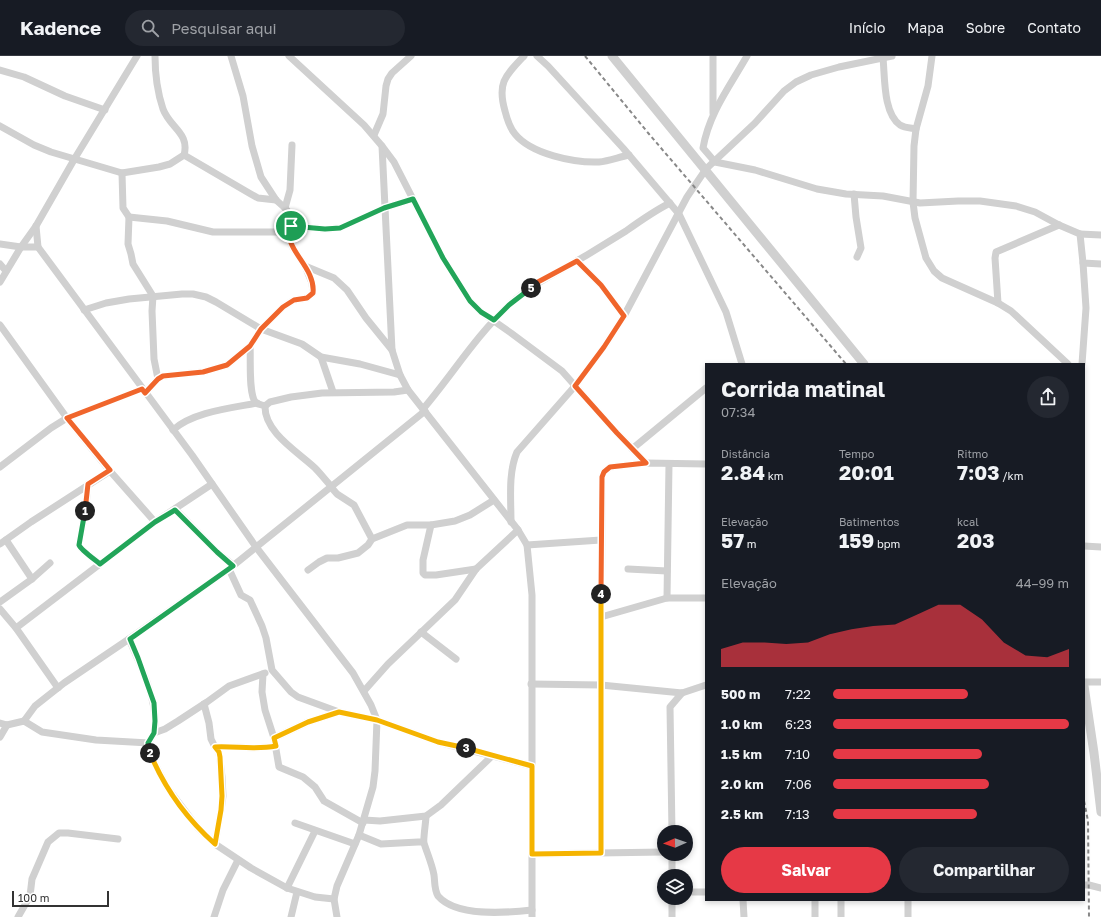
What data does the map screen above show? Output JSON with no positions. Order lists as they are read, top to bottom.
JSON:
{
  "scale_bar": "100 m",
  "north": "left",
  "page": {
    "header": "Kadence",
    "search": "Pesquisar aqui",
    "nav": [
      "Início",
      "Mapa",
      "Sobre",
      "Contato"
    ],
    "pins": [
      "5",
      "1",
      "4",
      "3",
      "2"
    ],
    "heading": ["Corrida matinal", "07:34"],
    "stats": [
      ["Distância", "2.84 km"],
      ["Tempo", "20:01"],
      ["Ritmo", "7:03 /km"],
      ["Elevação", "57 m"],
      ["Batimentos", "159 bpm"],
      ["kcal", "203"]
    ],
    "chart": ["Elevação", "44–99 m"],
    "list": [
      {
        "name": "500 m",
        "note": "7:22"
      },
      {
        "name": "1.0 km",
        "note": "6:23"
      },
      {
        "name": "1.5 km",
        "note": "7:10"
      },
      {
        "name": "2.0 km",
        "note": "7:06"
      },
      {
        "name": "2.5 km",
        "note": "7:13"
      }
    ],
    "buttons": ["Salvar", "Compartilhar"],
    "scale": "100 m"
  }
}
